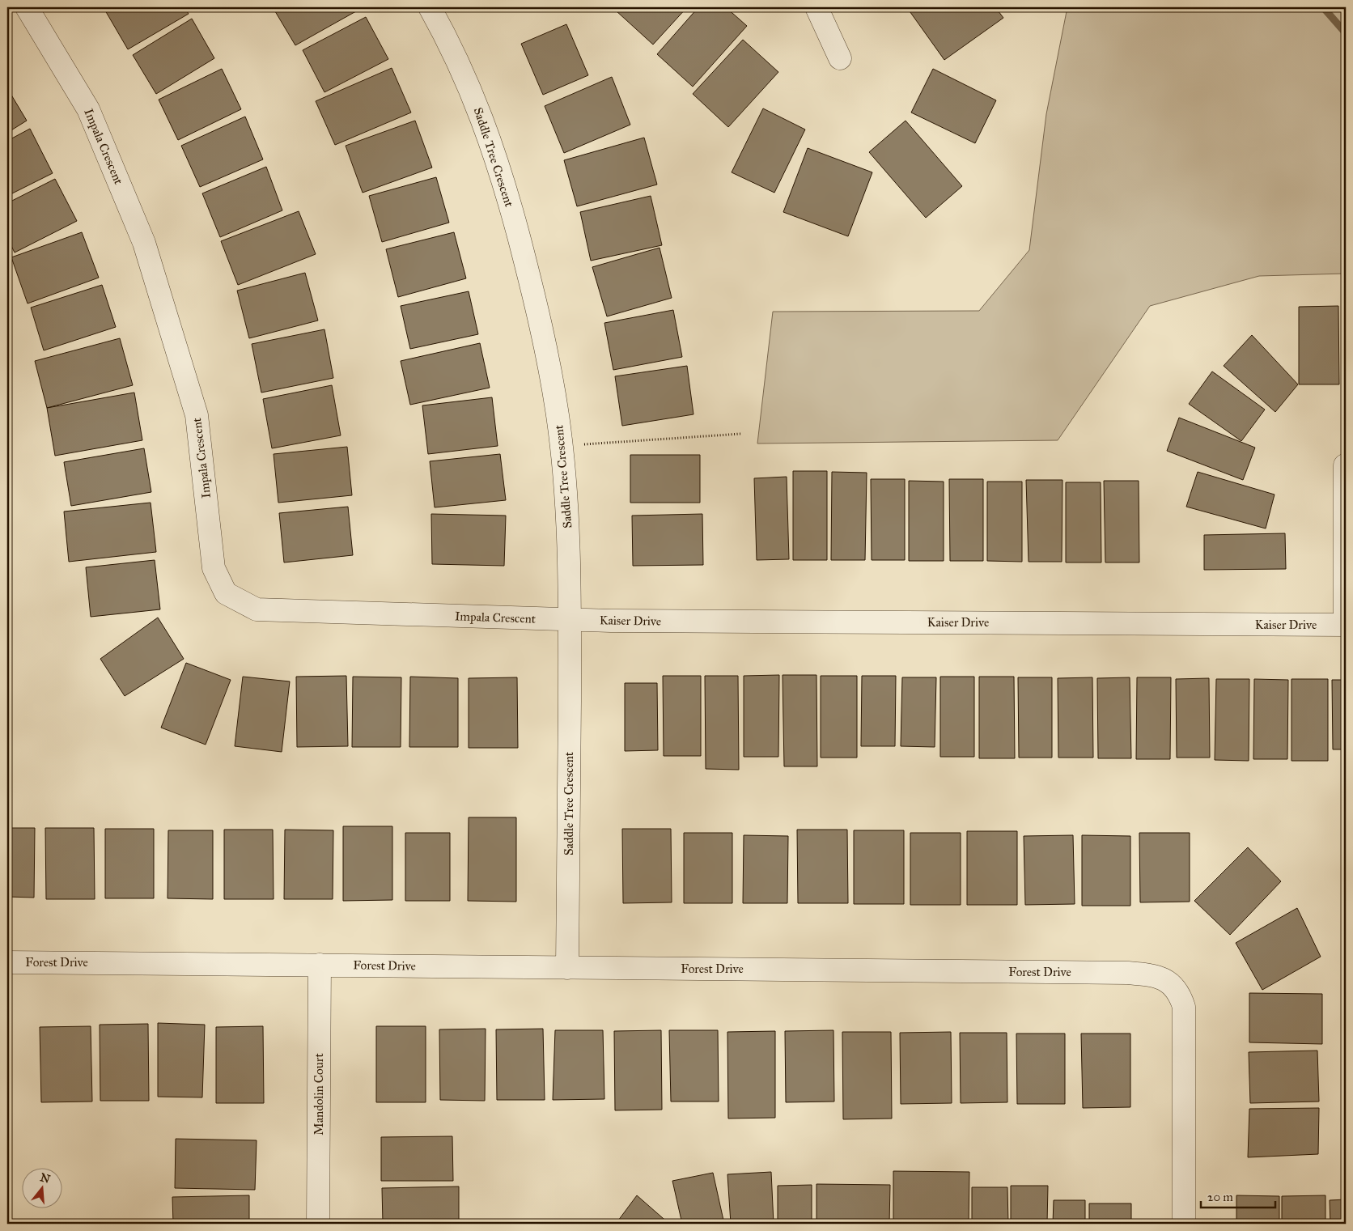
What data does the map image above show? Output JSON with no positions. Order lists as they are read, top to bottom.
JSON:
{
  "streets": {
    "street": [
      "Impala Crescent",
      "Saddle Tree Crescent",
      "Kaiser Drive",
      "Forest Drive",
      "Mandolin Court"
    ]
  },
  "crossings": [
    ["Impala Crescent", "Saddle Tree Crescent"],
    ["Impala Crescent", "Kaiser Drive"],
    ["Saddle Tree Crescent", "Kaiser Drive"],
    ["Saddle Tree Crescent", "Forest Drive"],
    ["Forest Drive", "Mandolin Court"]
  ],
  "scale_bar": "20 m",
  "north": "top"
}
